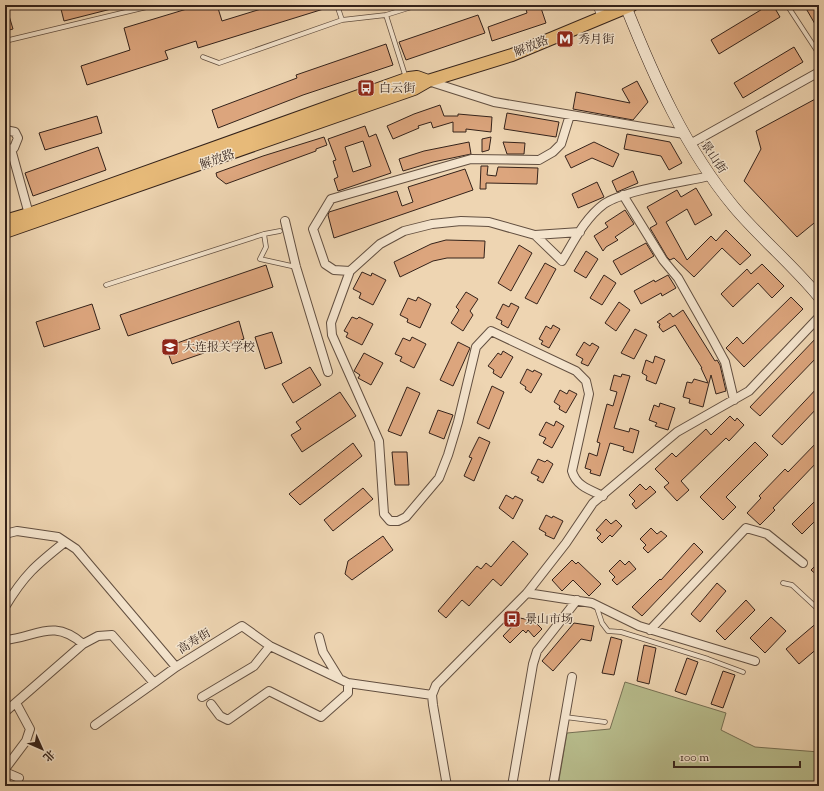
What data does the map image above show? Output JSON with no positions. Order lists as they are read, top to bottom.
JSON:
{
  "streets": {
    "main road": ["解放路"],
    "street": ["景山街", "高寿街"]
  },
  "crossings": [
    ["解放路", "景山街"]
  ],
  "places": {
    "metro station": ["秀月街"],
    "bus stop": ["白云街", "景山市场"],
    "school or university": ["大连报关学校"]
  },
  "scale_bar": "100 m",
  "north": "bottom right"
}
